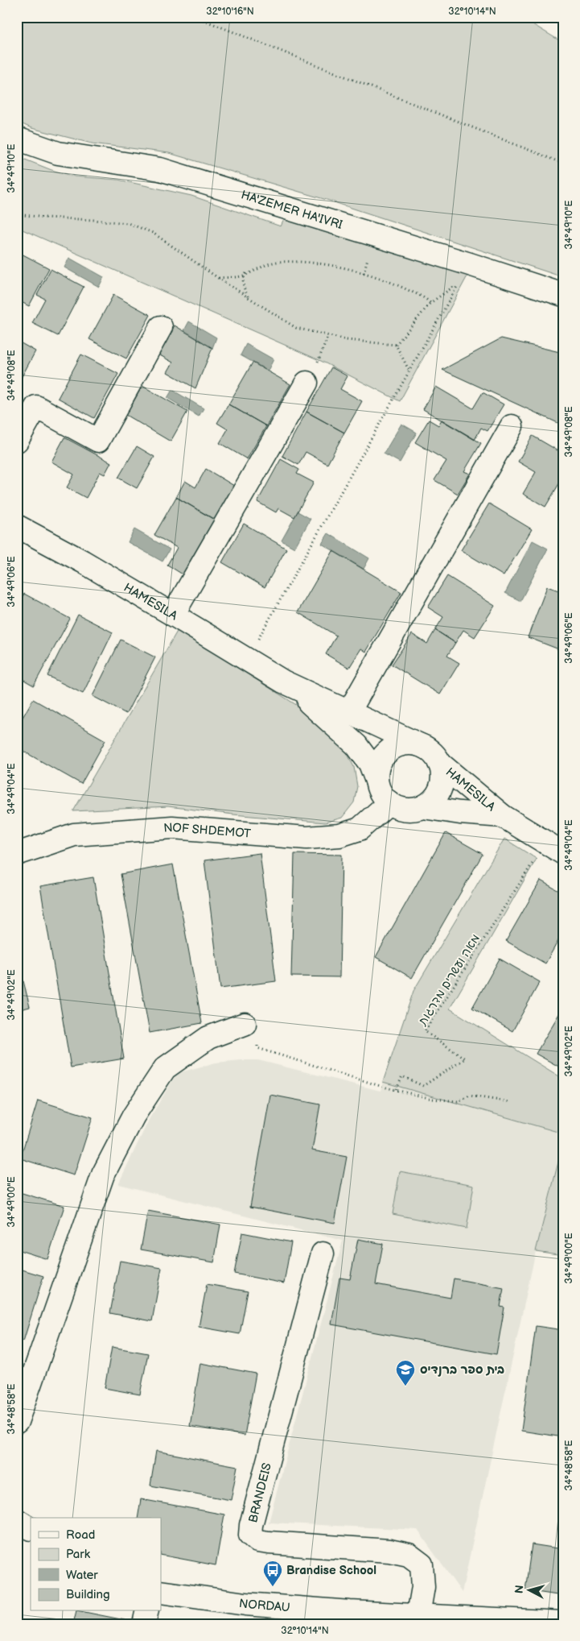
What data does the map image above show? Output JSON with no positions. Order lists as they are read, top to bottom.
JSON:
{
  "streets": {
    "street": [
      "HA'ZEMER HA'IVRI",
      "HAMESILA",
      "NOF SHDEMOT",
      "BRANDEIS",
      "NORDAU"
    ],
    "path": ["מאה ועשרים מדרגות"]
  },
  "crossings": [
    ["HAMESILA", "NOF SHDEMOT"],
    ["HAMESILA", "מאה ועשרים מדרגות"],
    ["BRANDEIS", "NORDAU"]
  ],
  "places": {
    "school or university": ["בית ספר ברנדיס"],
    "bus stop": ["Brandise School"]
  },
  "legend": [
    "Road",
    "Park",
    "Water",
    "Building"
  ],
  "north": "left",
  "coordinates": [
    "32°10'16\"N",
    "32°10'14\"N",
    "34°49'10\"E",
    "34°49'08\"E",
    "34°49'06\"E",
    "34°49'04\"E",
    "34°49'02\"E",
    "34°49'00\"E",
    "34°48'58\"E"
  ]
}
